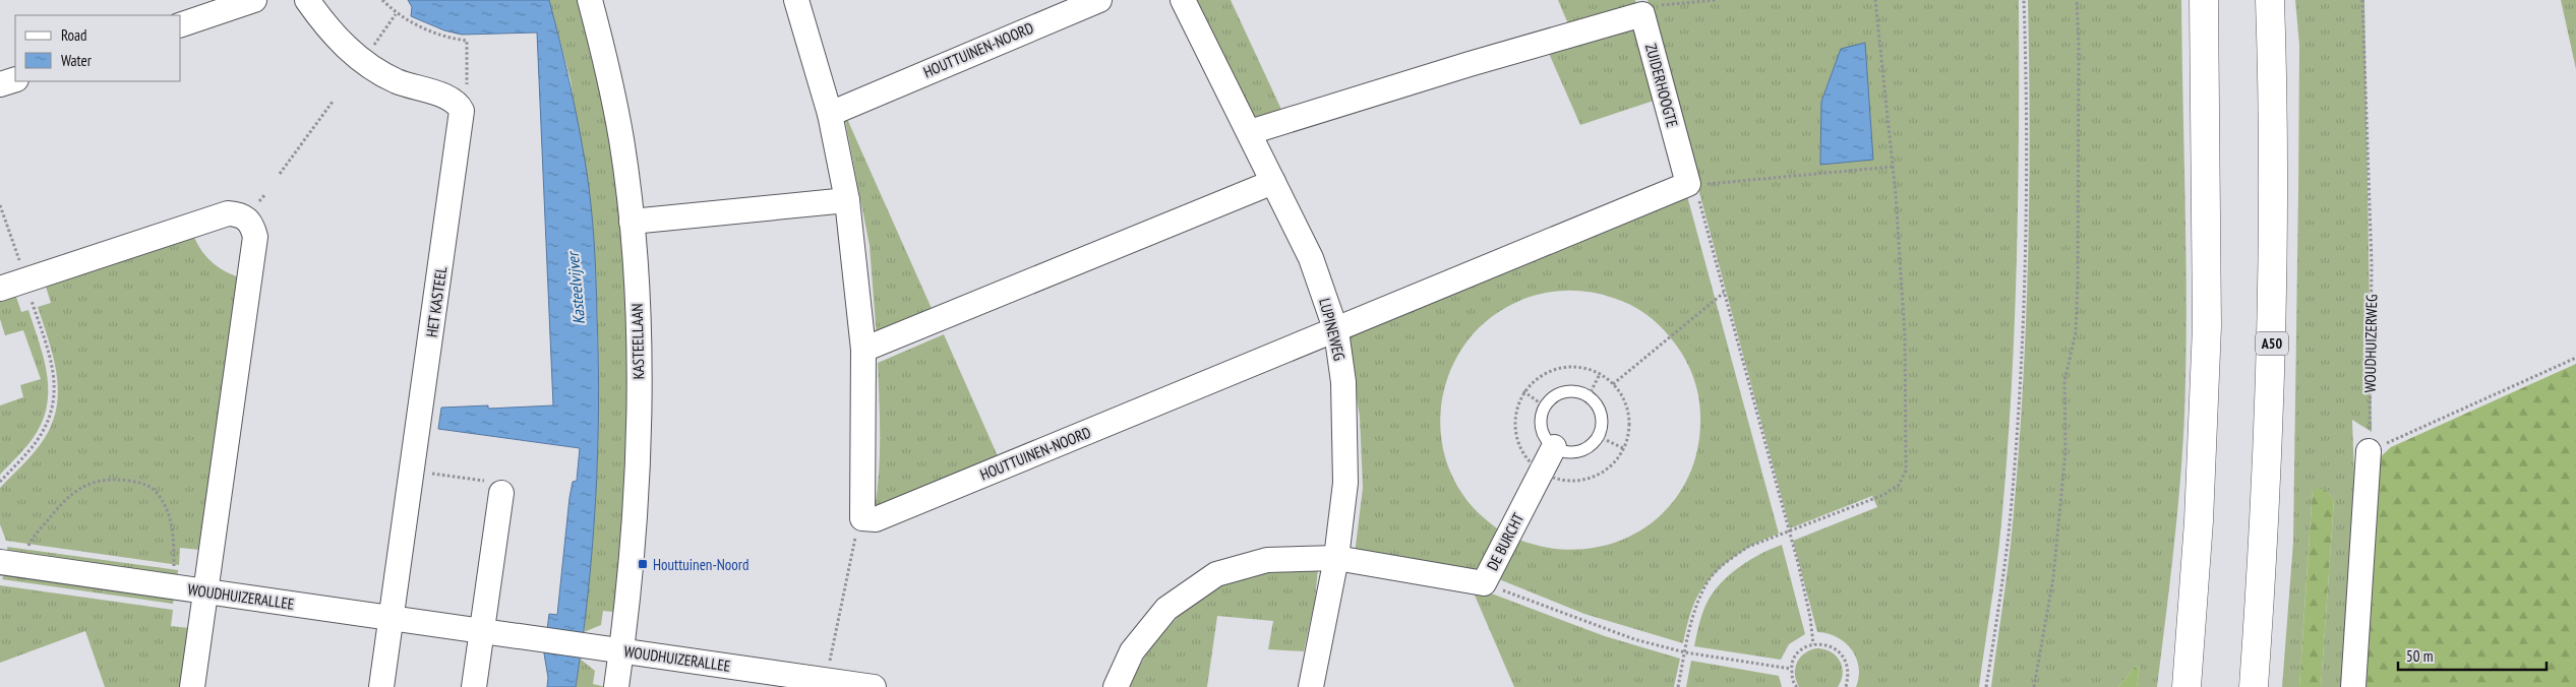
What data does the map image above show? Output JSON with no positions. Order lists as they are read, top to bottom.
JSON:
{
  "streets": {
    "highway": ["A50"],
    "street": [
      "HOUTTUINEN-NOORD",
      "ZUIDERHOOGTE",
      "HET KASTEEL",
      "LUPINEWEG",
      "KASTEELLAAN",
      "DE BURCHT",
      "WOUDHUIZERALLEE"
    ],
    "path": ["WOUDHUIZERWEG"]
  },
  "crossings": [
    ["HOUTTUINEN-NOORD", "LUPINEWEG"],
    ["ZUIDERHOOGTE", "LUPINEWEG"],
    ["HET KASTEEL", "WOUDHUIZERALLEE"],
    ["LUPINEWEG", "DE BURCHT"],
    ["KASTEELLAAN", "WOUDHUIZERALLEE"]
  ],
  "water": ["Kasteelvijver"],
  "places": {
    "transit": ["Houttuinen-Noord"]
  },
  "legend": ["Road", "Water"],
  "scale_bar": "50 m"
}
